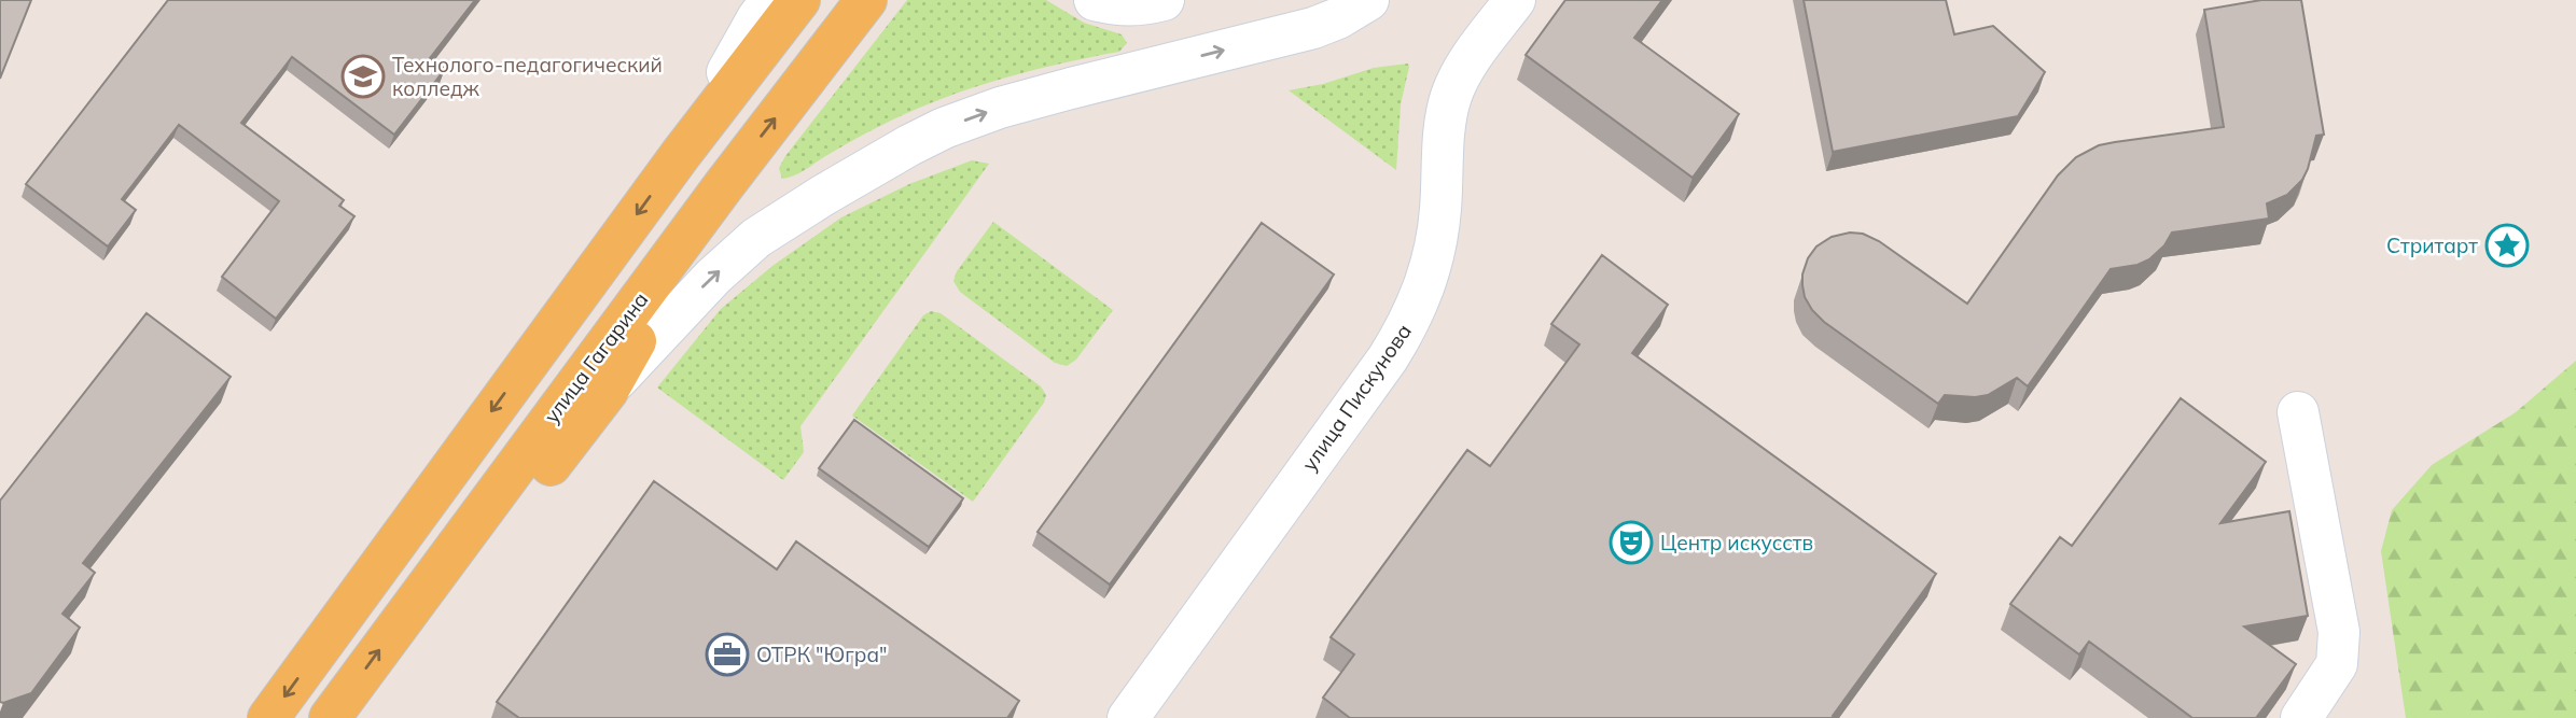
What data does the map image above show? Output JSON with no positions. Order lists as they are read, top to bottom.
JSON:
{
  "streets": {
    "main road": ["улица Гагарина"],
    "street": ["улица Пискунова"]
  },
  "places": {
    "school or university": ["Технолого-педагогический колледж"],
    "place": ["Стритарт"],
    "theatre": ["Центр искусств"],
    "office": ["ОТРК \"Югра\""]
  }
}
